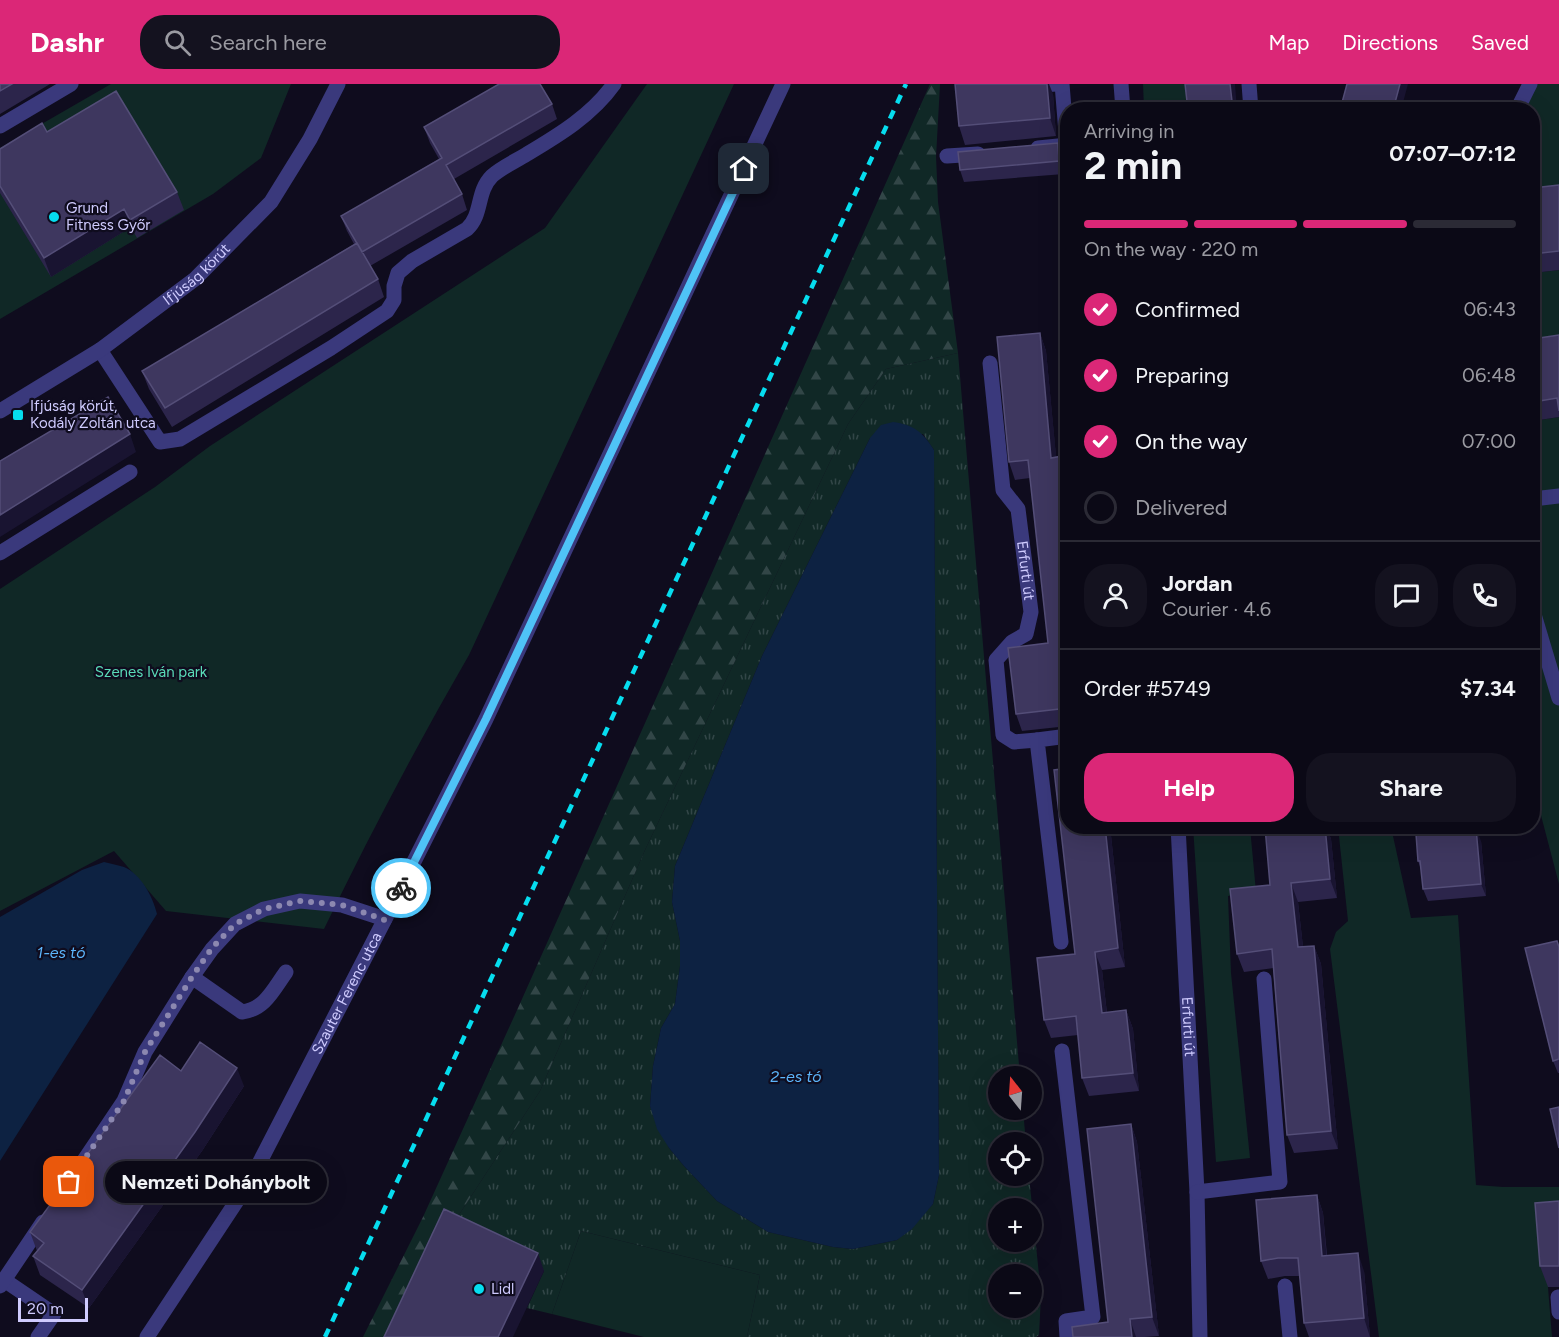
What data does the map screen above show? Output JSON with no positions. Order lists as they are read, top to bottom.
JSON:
{
  "streets": {
    "street": ["Ifjúság körút", "Erfurti út", "Szauter Ferenc utca"]
  },
  "water": ["1-es tó", "2-es tó"],
  "parks": ["Szenes Iván park"],
  "places": {
    "other": ["Grund Fitness Győr", "Nemzeti Dohánybolt", "Lidl"],
    "transit": ["Ifjúság körút, Kodály Zoltán utca"]
  },
  "scale_bar": "20 m",
  "north": "top",
  "page": {
    "header": "Dashr",
    "search": "Search here",
    "nav": ["Map", "Directions", "Saved"],
    "heading": ["2 min", "Arriving in", "07:07–07:12"],
    "panel": [
      "Jordan",
      "Courier · 4.6",
      "Order #5749",
      "$7.34"
    ],
    "bar": "On the way · 220 m",
    "list": [
      ["Confirmed", "06:43"],
      ["Preparing", "06:48"],
      ["On the way", "07:00"],
      "Delivered"
    ],
    "buttons": ["Help", "Share"],
    "map_buttons": ["+", "−"],
    "bubble": "Nemzeti Dohánybolt",
    "scale": "20 m"
  }
}
